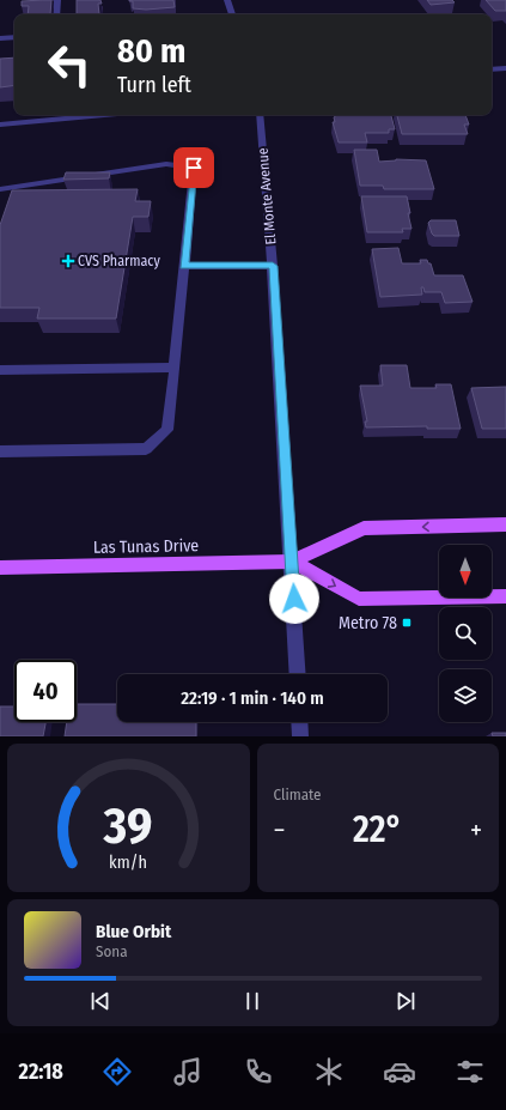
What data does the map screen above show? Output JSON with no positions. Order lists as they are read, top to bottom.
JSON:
{
  "streets": {
    "main road": ["Las Tunas Drive"],
    "street": ["El Monte Avenue"]
  },
  "crossings": [
    ["El Monte Avenue", "Las Tunas Drive"]
  ],
  "places": {
    "health": ["CVS Pharmacy"],
    "transit": ["Metro 78"]
  },
  "north": "bottom",
  "page": {
    "turn": ["80 m", "Turn left"],
    "limit": "40",
    "trip": "22:19 · 1 min · 140 m",
    "tile": "Climate",
    "heat": ["−", "22°", "+"],
    "song": ["Blue Orbit", "Sona"],
    "tabs": "22:18",
    "gauge": ["39", "km/h"]
  }
}
